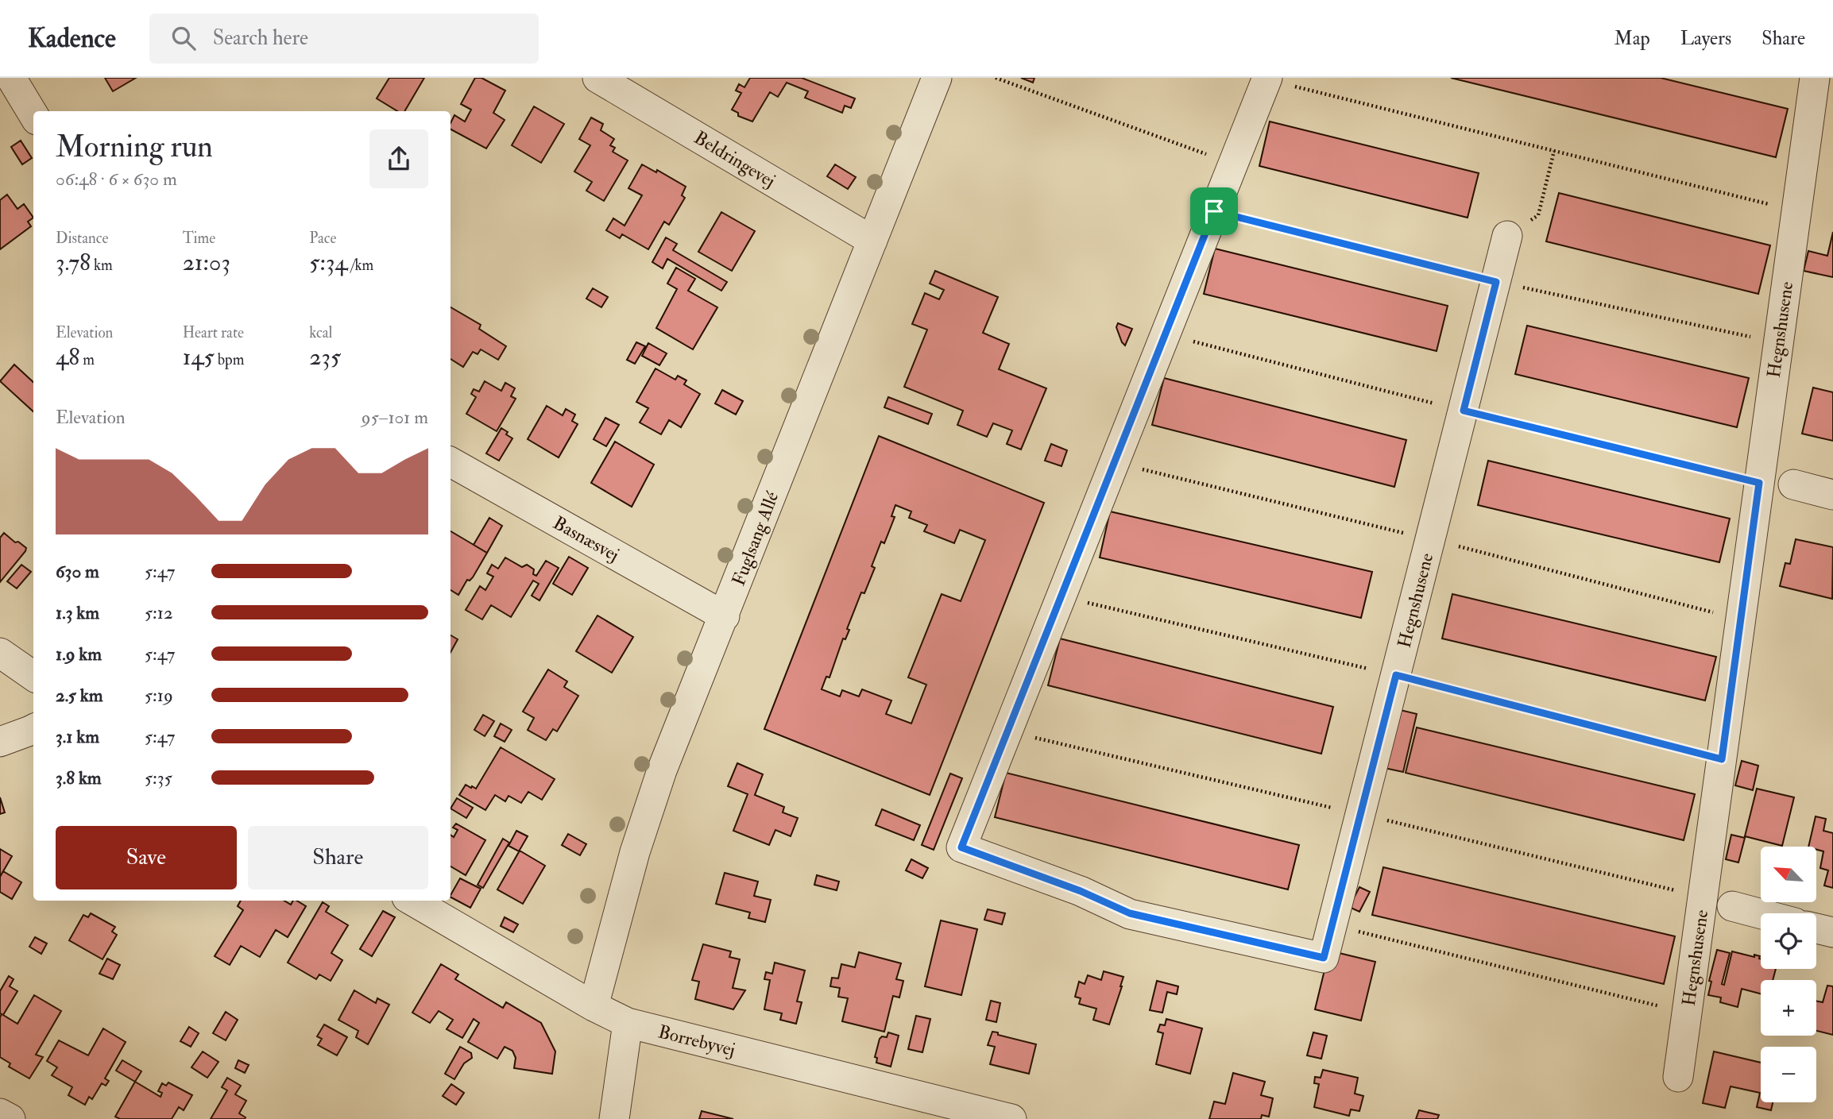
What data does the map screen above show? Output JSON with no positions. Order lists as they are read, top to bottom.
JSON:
{
  "streets": {
    "street": [
      "Beldringevej",
      "Hegnshusene",
      "Basnæsvej",
      "Fuglsang Allé",
      "Borrebyvej"
    ]
  },
  "crossings": [
    ["Beldringevej", "Fuglsang Allé"],
    ["Basnæsvej", "Fuglsang Allé"],
    ["Fuglsang Allé", "Borrebyvej"]
  ],
  "north": "top left",
  "page": {
    "header": "Kadence",
    "search": "Search here",
    "nav": ["Map", "Layers", "Share"],
    "heading": ["Morning run", "06:48 · 6 × 630 m"],
    "stats": [
      ["Distance", "3.78 km"],
      ["Time", "21:03"],
      ["Pace", "5:34 /km"],
      ["Elevation", "48 m"],
      ["Heart rate", "145 bpm"],
      ["kcal", "235"]
    ],
    "chart": ["Elevation", "95–101 m"],
    "list": [
      {
        "name": "630 m",
        "note": "5:47"
      },
      {
        "name": "1.3 km",
        "note": "5:12"
      },
      {
        "name": "1.9 km",
        "note": "5:47"
      },
      {
        "name": "2.5 km",
        "note": "5:19"
      },
      {
        "name": "3.1 km",
        "note": "5:47"
      },
      {
        "name": "3.8 km",
        "note": "5:35"
      }
    ],
    "buttons": ["Save", "Share"],
    "map_buttons": ["+", "−"]
  }
}
